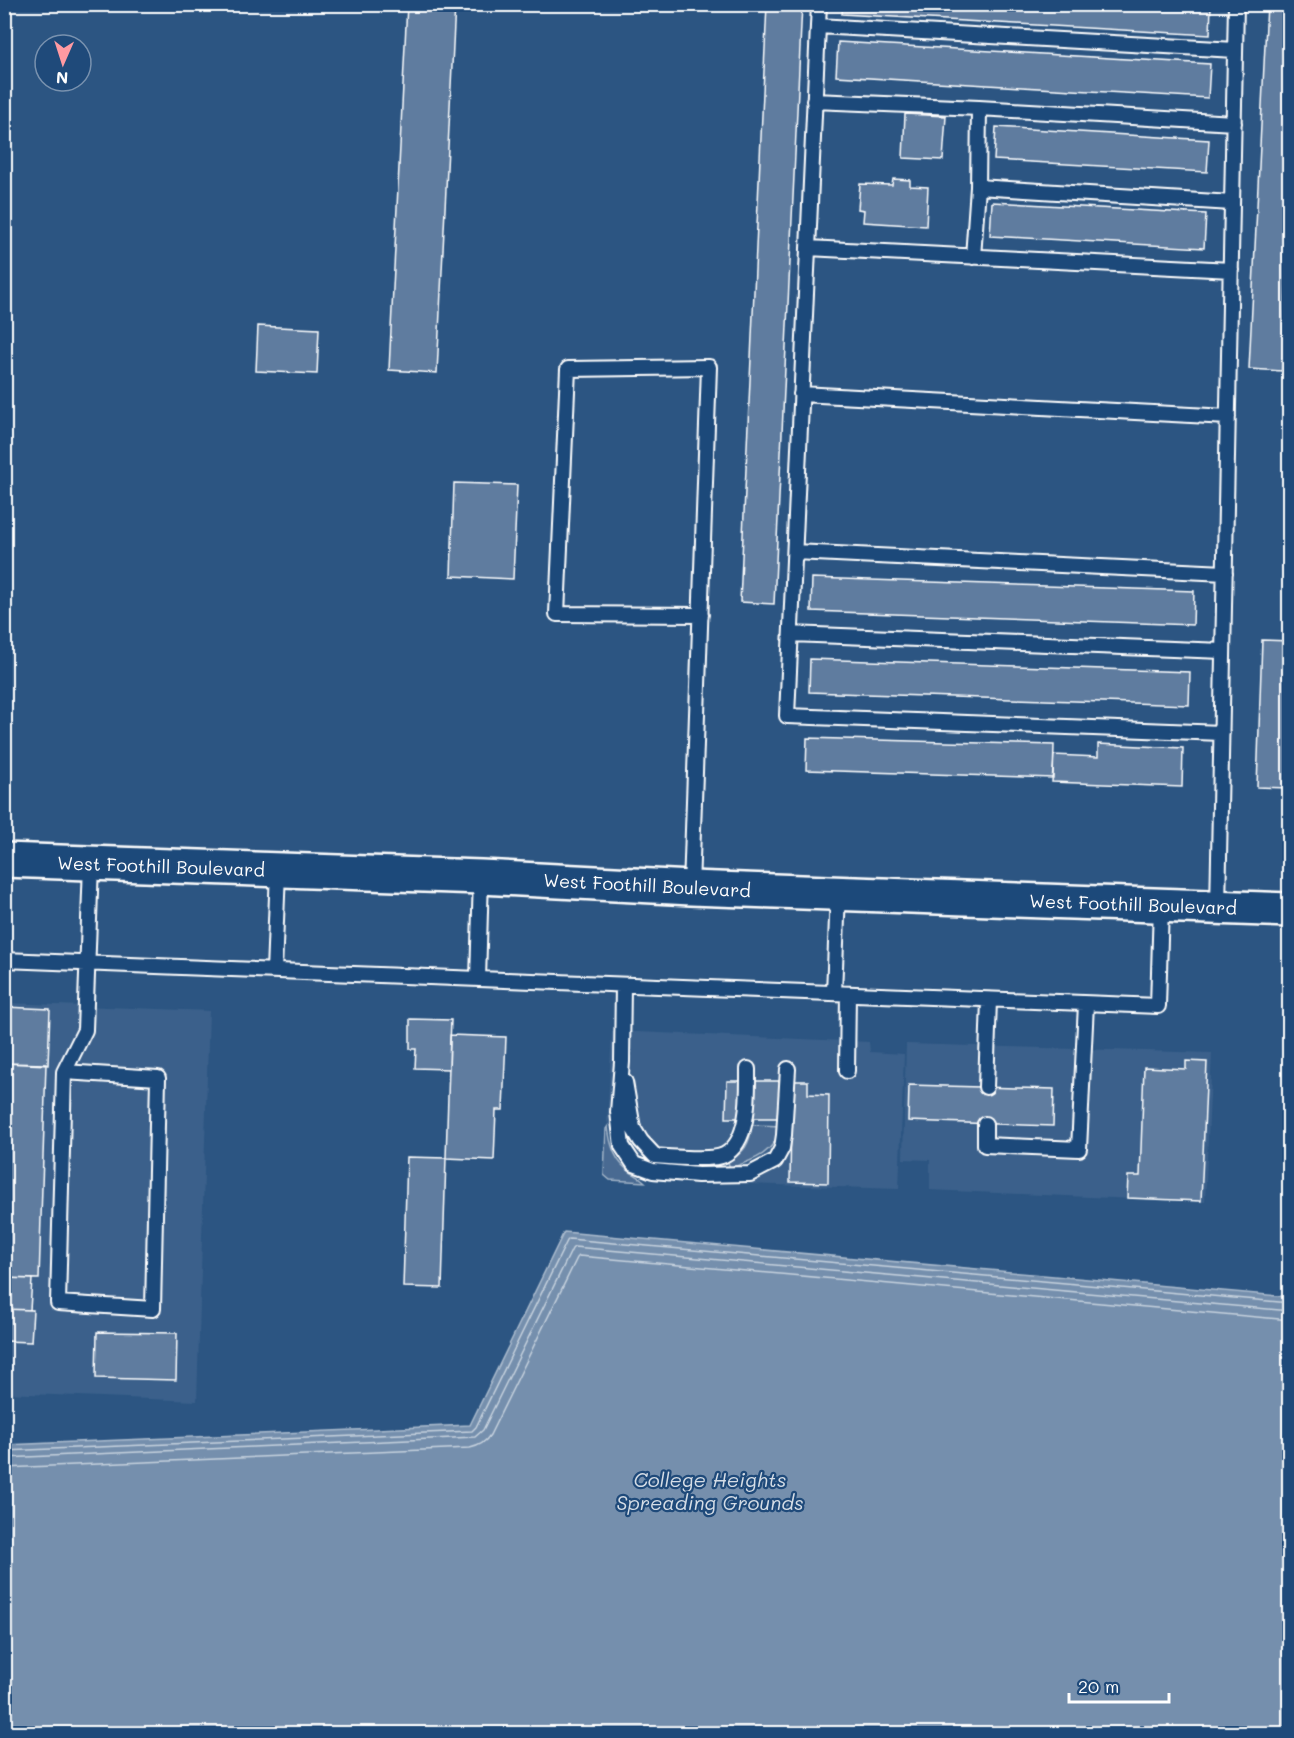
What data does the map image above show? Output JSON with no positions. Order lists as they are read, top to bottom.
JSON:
{
  "streets": {
    "main road": ["West Foothill Boulevard"]
  },
  "water": ["College Heights Spreading Grounds"],
  "scale_bar": "20 m",
  "north": "bottom"
}
